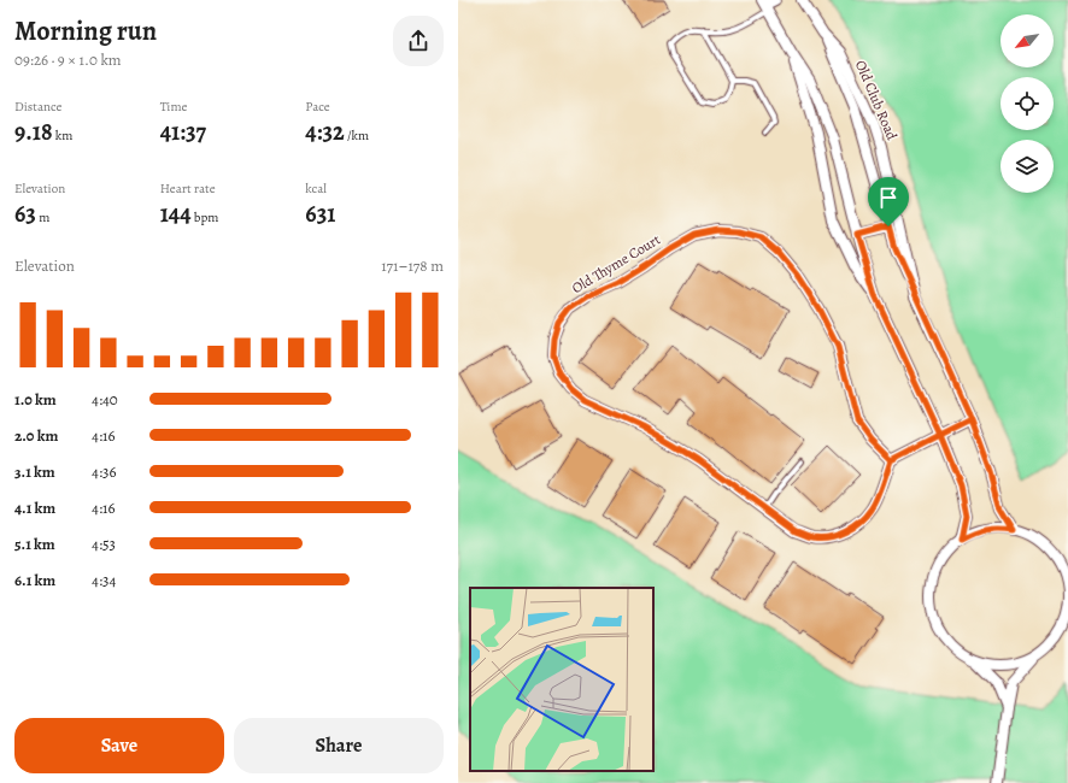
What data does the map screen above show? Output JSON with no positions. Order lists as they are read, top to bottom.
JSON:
{
  "streets": {
    "street": ["Old Club Road", "Old Thyme Court"]
  },
  "north": "bottom left",
  "page": {
    "heading": ["Morning run", "09:26 · 9 × 1.0 km"],
    "stats": [
      ["Distance", "9.18 km"],
      ["Time", "41:37"],
      ["Pace", "4:32 /km"],
      ["Elevation", "63 m"],
      ["Heart rate", "144 bpm"],
      ["kcal", "631"]
    ],
    "chart": ["Elevation", "171–178 m"],
    "list": [
      {
        "name": "1.0 km",
        "note": "4:40"
      },
      {
        "name": "2.0 km",
        "note": "4:16"
      },
      {
        "name": "3.1 km",
        "note": "4:36"
      },
      {
        "name": "4.1 km",
        "note": "4:16"
      },
      {
        "name": "5.1 km",
        "note": "4:53"
      },
      {
        "name": "6.1 km",
        "note": "4:34"
      }
    ],
    "buttons": ["Save", "Share"]
  }
}
